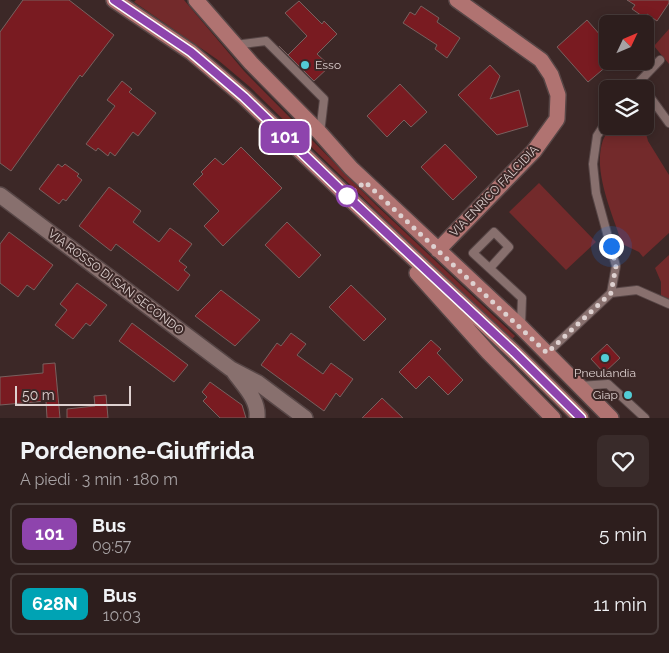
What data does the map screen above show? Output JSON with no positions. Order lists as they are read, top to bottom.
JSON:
{
  "streets": {
    "main road": ["VIA ENRICO FALCIDIA", "VIA ROSSO DI SAN SECONDO"]
  },
  "places": ["Esso", "Pneulandia", "Giap"],
  "lines": ["bus line 101"],
  "scale_bar": "50 m",
  "north": "top right",
  "page": {
    "on_map": "101",
    "scale": "50 m",
    "heading": ["Pordenone-Giuffrida", "A piedi · 3 min · 180 m"],
    "list": [
      {
        "mark": "101",
        "name": "Bus",
        "note": "09:57",
        "value": "5 min"
      },
      {
        "mark": "628N",
        "name": "Bus",
        "note": "10:03",
        "value": "11 min"
      }
    ]
  }
}
